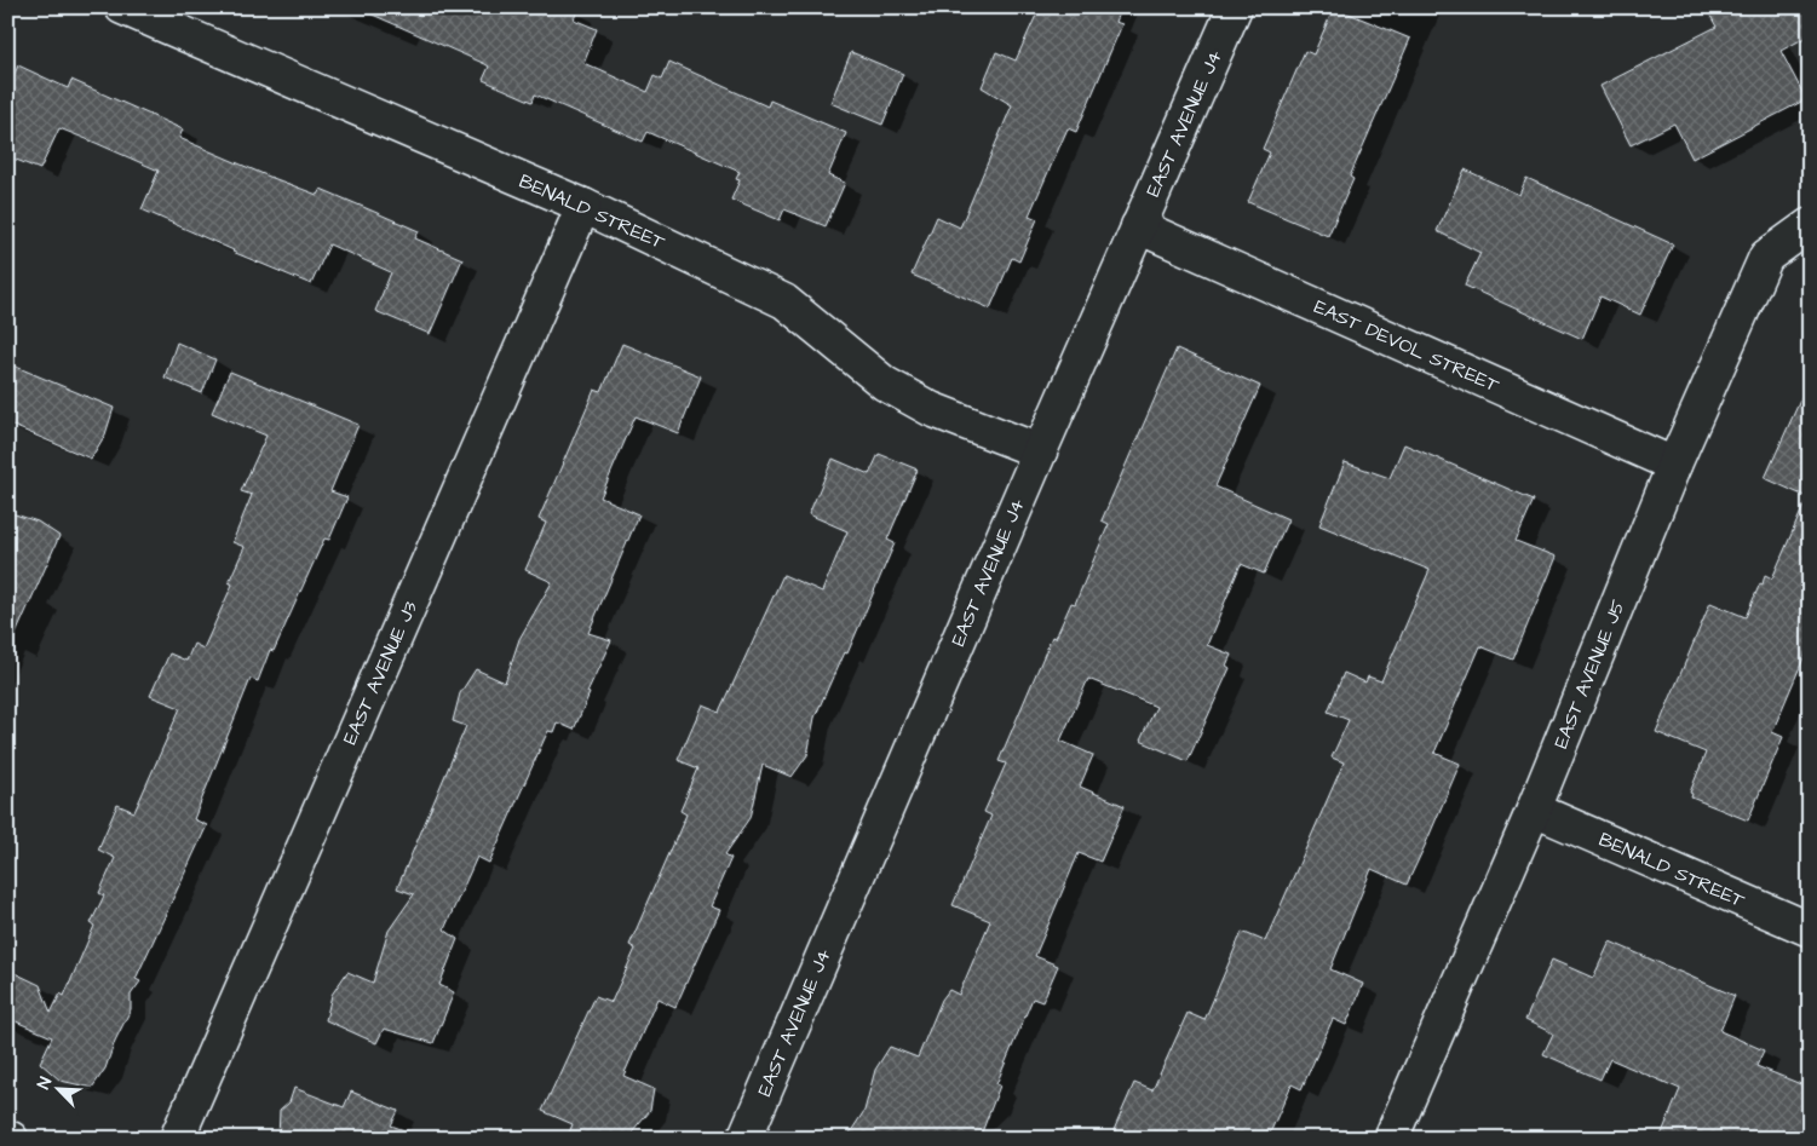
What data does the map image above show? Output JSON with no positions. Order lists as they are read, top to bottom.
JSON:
{
  "streets": {
    "street": [
      "EAST AVENUE J4",
      "BENALD STREET",
      "EAST DEVOL STREET",
      "EAST AVENUE J3",
      "EAST AVENUE J5"
    ]
  },
  "crossings": [
    ["EAST AVENUE J4", "BENALD STREET"],
    ["EAST AVENUE J4", "EAST DEVOL STREET"],
    ["BENALD STREET", "EAST AVENUE J3"],
    ["BENALD STREET", "EAST AVENUE J5"],
    ["EAST DEVOL STREET", "EAST AVENUE J5"]
  ],
  "north": "top left"
}
